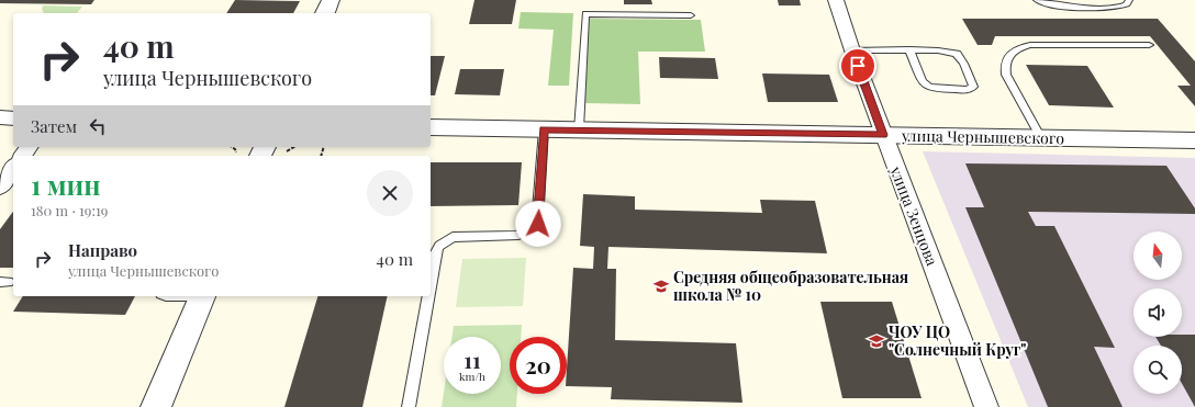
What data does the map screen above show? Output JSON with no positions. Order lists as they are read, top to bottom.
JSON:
{
  "streets": {
    "street": ["улица Чернышевского", "улица Зенцова"]
  },
  "crossings": [
    ["улица Чернышевского", "улица Зенцова"]
  ],
  "places": {
    "school or university": ["Средняя общеобразовательная школа № 10", "ЧОУ ЦО \"Солнечный Круг\""]
  },
  "north": "top",
  "page": {
    "turn": ["40 m", "улица Чернышевского"],
    "then": "Затем",
    "heading": ["1 мин", "180 m · 19:19"],
    "list": [
      {
        "name": "Направо",
        "note": "улица Чернышевского",
        "value": "40 m"
      }
    ],
    "speed": "11 km/h",
    "limit": "20"
  }
}
